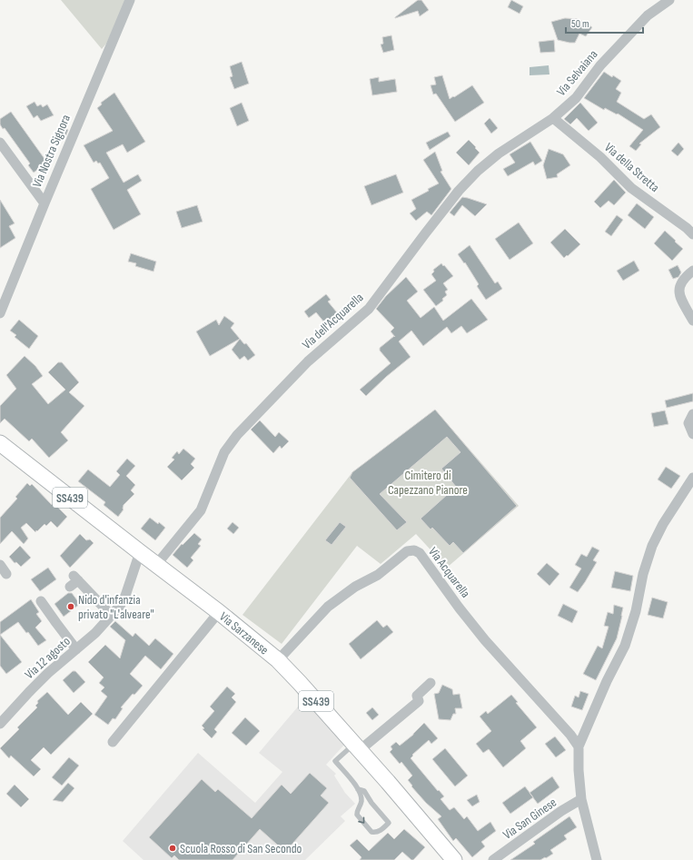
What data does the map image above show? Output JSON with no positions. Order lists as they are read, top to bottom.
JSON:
{
  "streets": {
    "main road": ["SS439", "Via Sarzanese"],
    "street": [
      "Via Selvaiana",
      "Via Nostra Signora",
      "Via della Stretta",
      "Via dell'Acquarella",
      "Via Acquarella",
      "Via 12 agosto",
      "Via San Ginese"
    ]
  },
  "crossings": [
    ["Via Selvaiana", "Via della Stretta"],
    ["Via Selvaiana", "Via dell'Acquarella"],
    ["Via della Stretta", "Via dell'Acquarella"],
    ["Via dell'Acquarella", "Via Sarzanese"],
    ["Via Acquarella", "Via Sarzanese"],
    ["Via Sarzanese", "Via 12 agosto"]
  ],
  "parks": ["Cimitero di Capezzano Pianore"],
  "places": ["Nido d'infanzia privato \"L'alveare\"", "Scuola Rosso di San Secondo"],
  "scale_bar": "50 m"
}
